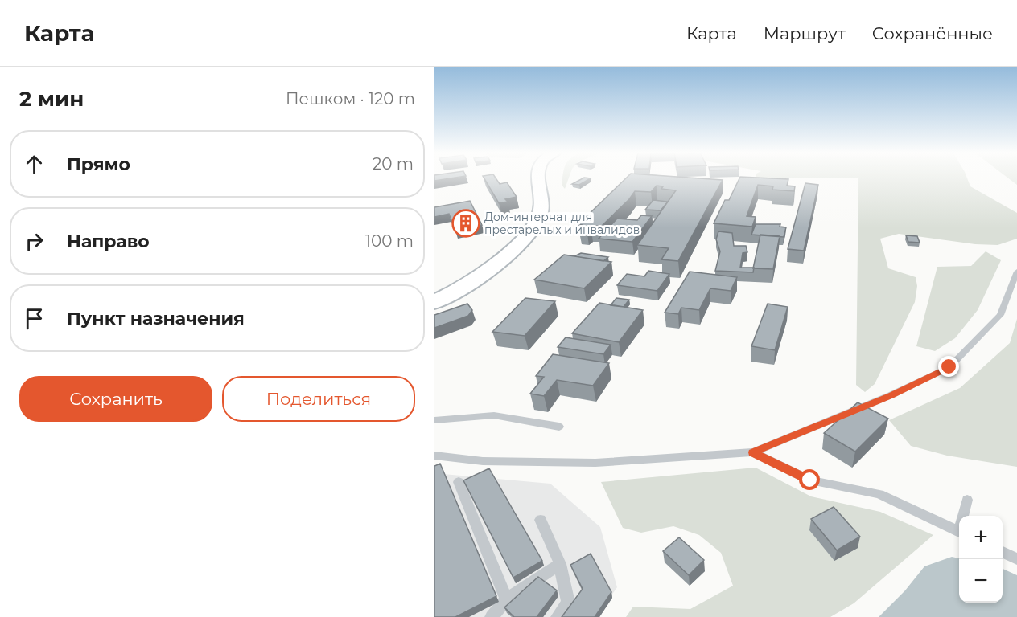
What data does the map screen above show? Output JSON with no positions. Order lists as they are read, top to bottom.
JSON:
{
  "places": {
    "building": ["Дом-интернат для престарелых и инвалидов"]
  },
  "page": {
    "header": "Карта",
    "nav": ["Карта", "Маршрут", "Сохранённые"],
    "heading": ["2 мин", "Пешком · 120 m"],
    "list": [
      ["Прямо", "20 m"],
      ["Направо", "100 m"],
      "Пункт назначения"
    ],
    "buttons": ["Сохранить", "Поделиться"],
    "map_buttons": ["+", "−"]
  }
}
